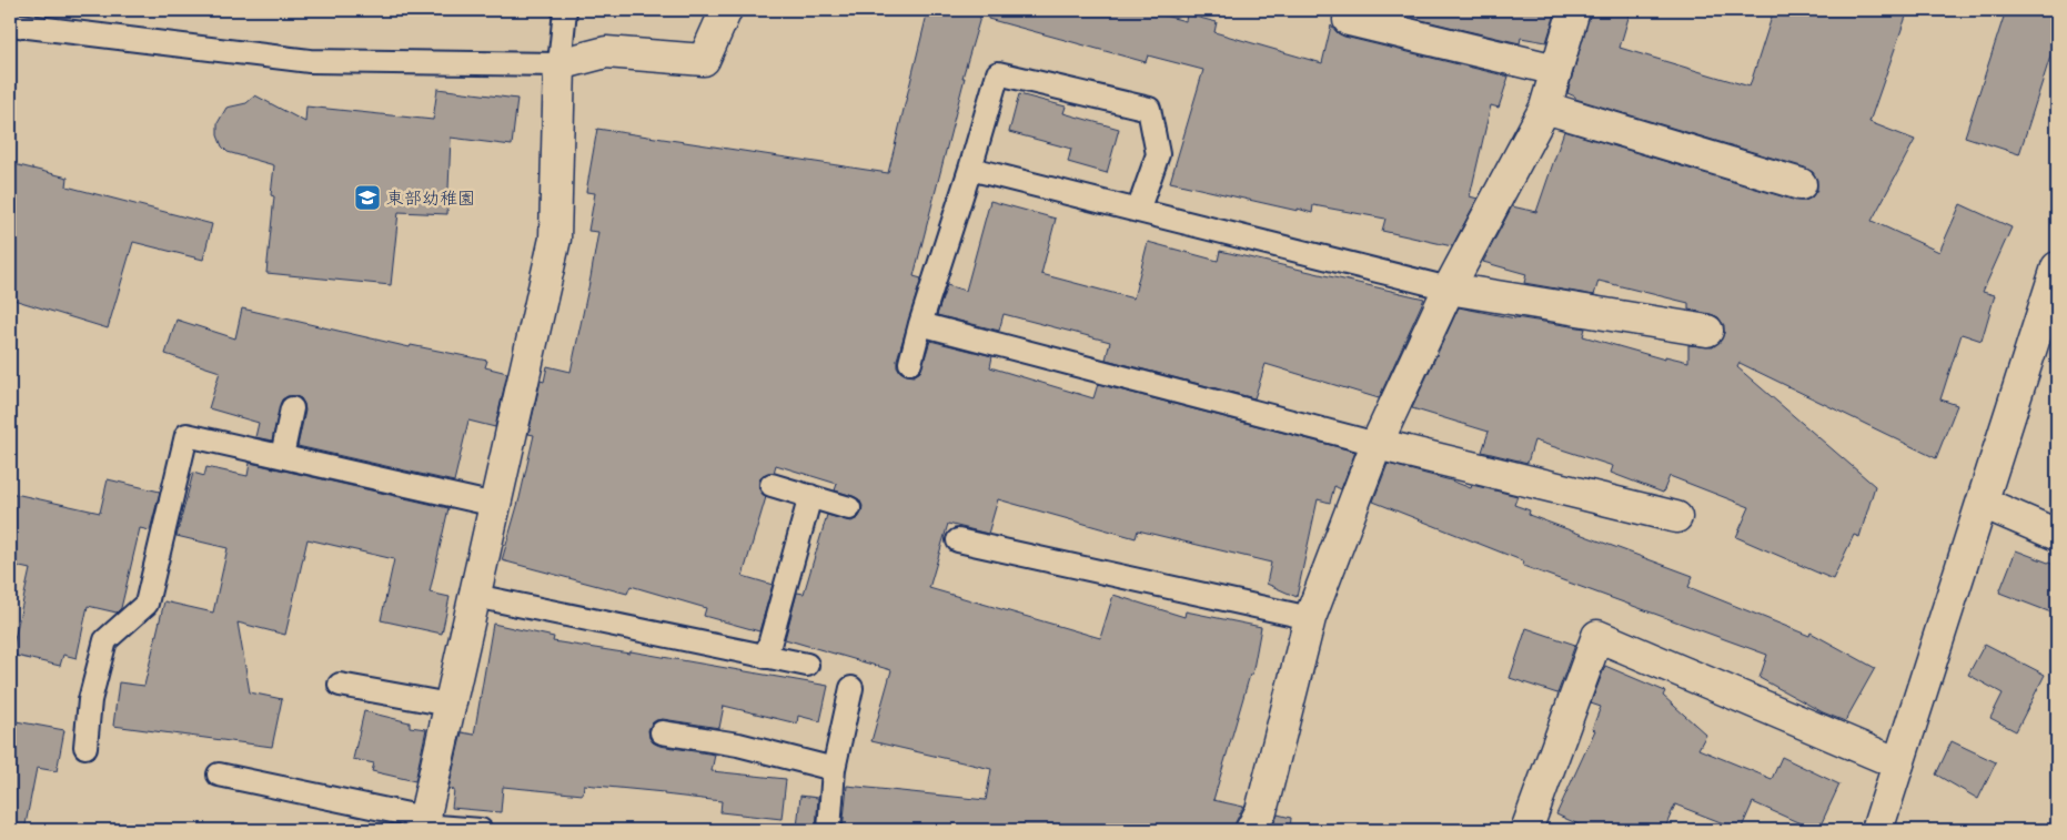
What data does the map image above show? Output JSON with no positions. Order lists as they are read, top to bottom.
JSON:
{
  "places": {
    "school or university": ["東部幼稚園"]
  }
}
